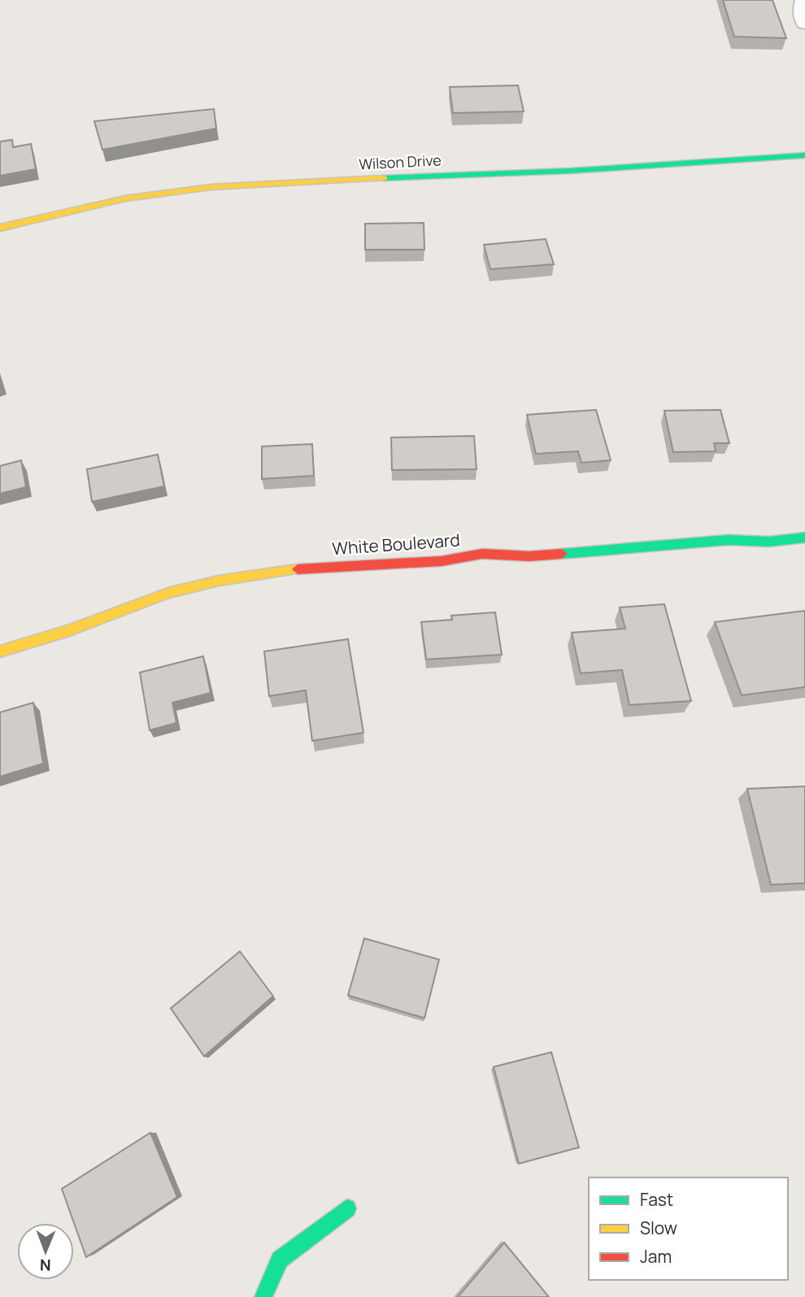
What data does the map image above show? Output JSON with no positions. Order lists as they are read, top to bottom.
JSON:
{
  "streets": {
    "street": ["Wilson Drive", "White Boulevard"]
  },
  "legend": ["Fast", "Slow", "Jam"],
  "north": "bottom"
}
